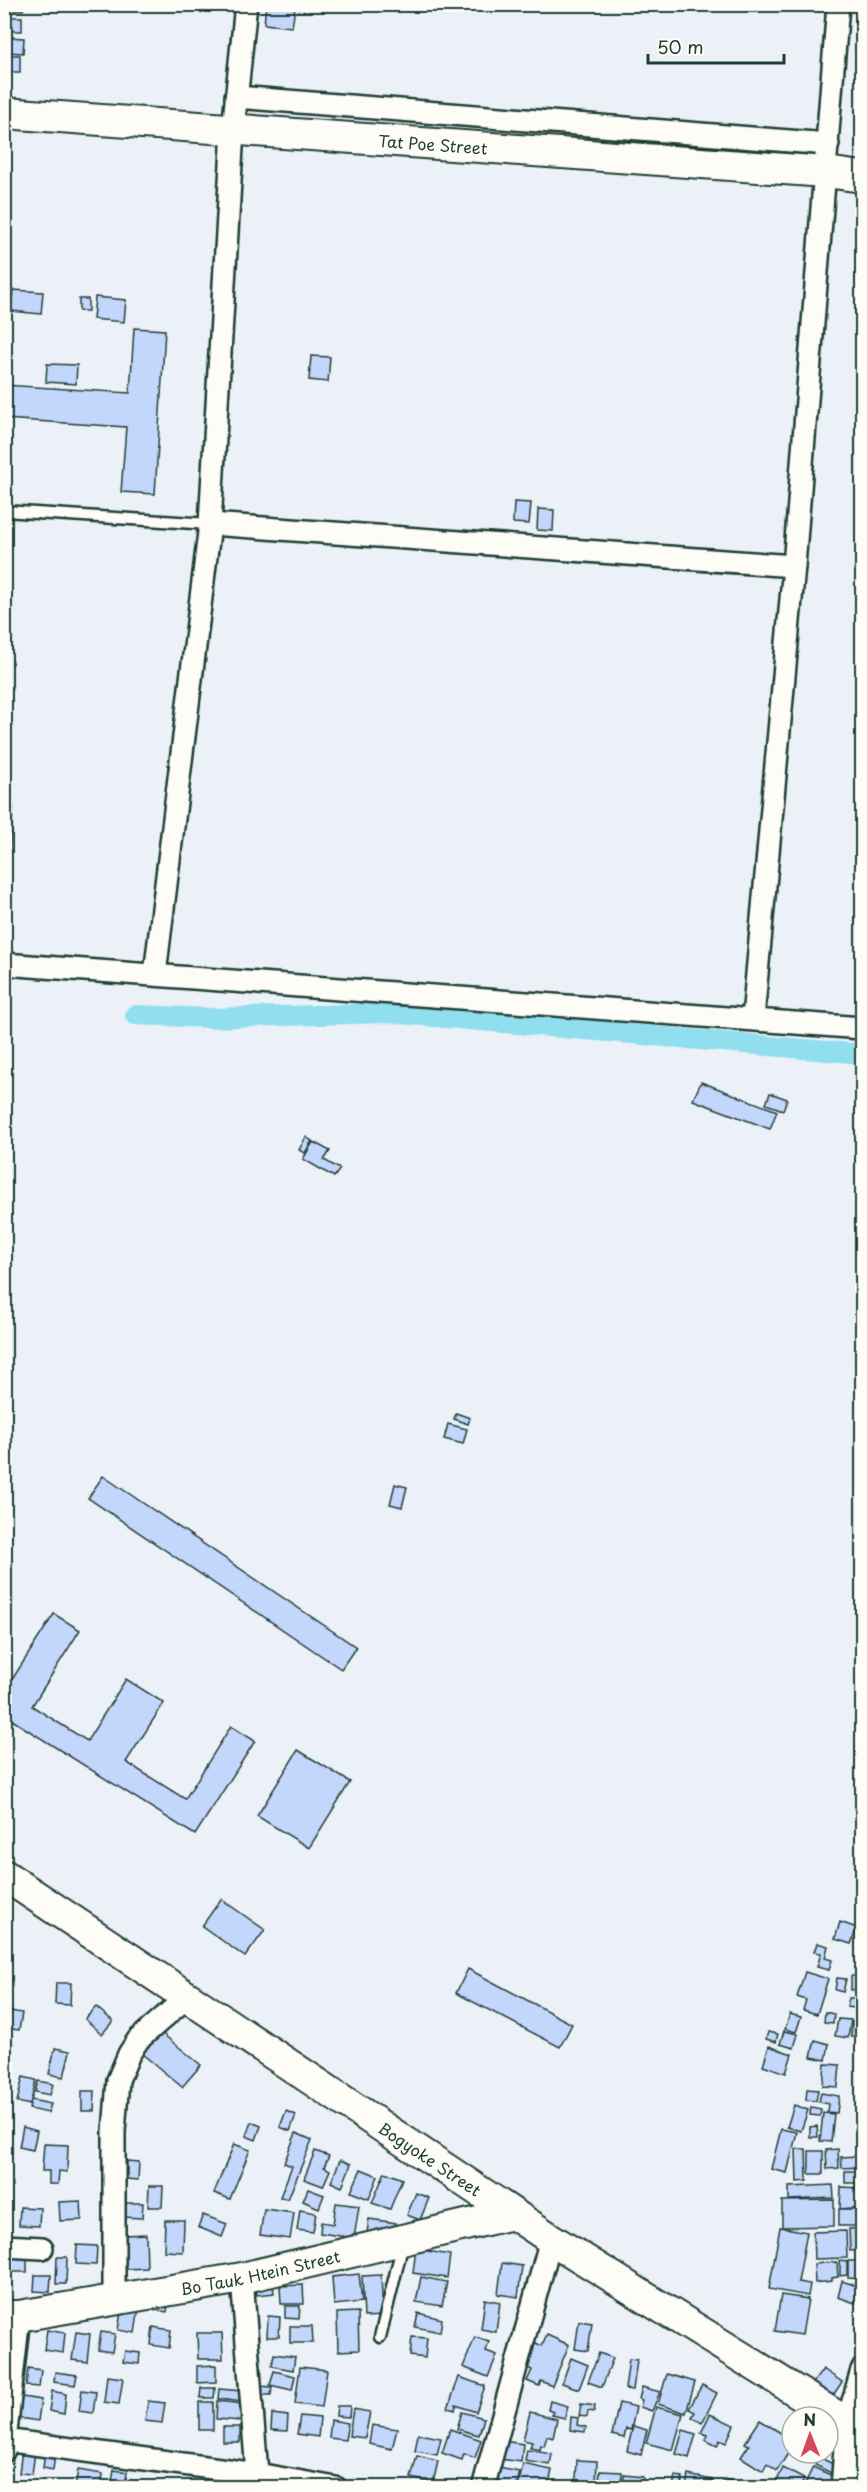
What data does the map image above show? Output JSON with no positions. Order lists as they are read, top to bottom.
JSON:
{
  "streets": {
    "street": ["Tat Poe Street", "Bogyoke Street", "Bo Tauk Htein Street"]
  },
  "crossings": [
    ["Bogyoke Street", "Bo Tauk Htein Street"]
  ],
  "scale_bar": "50 m",
  "north": "top"
}
